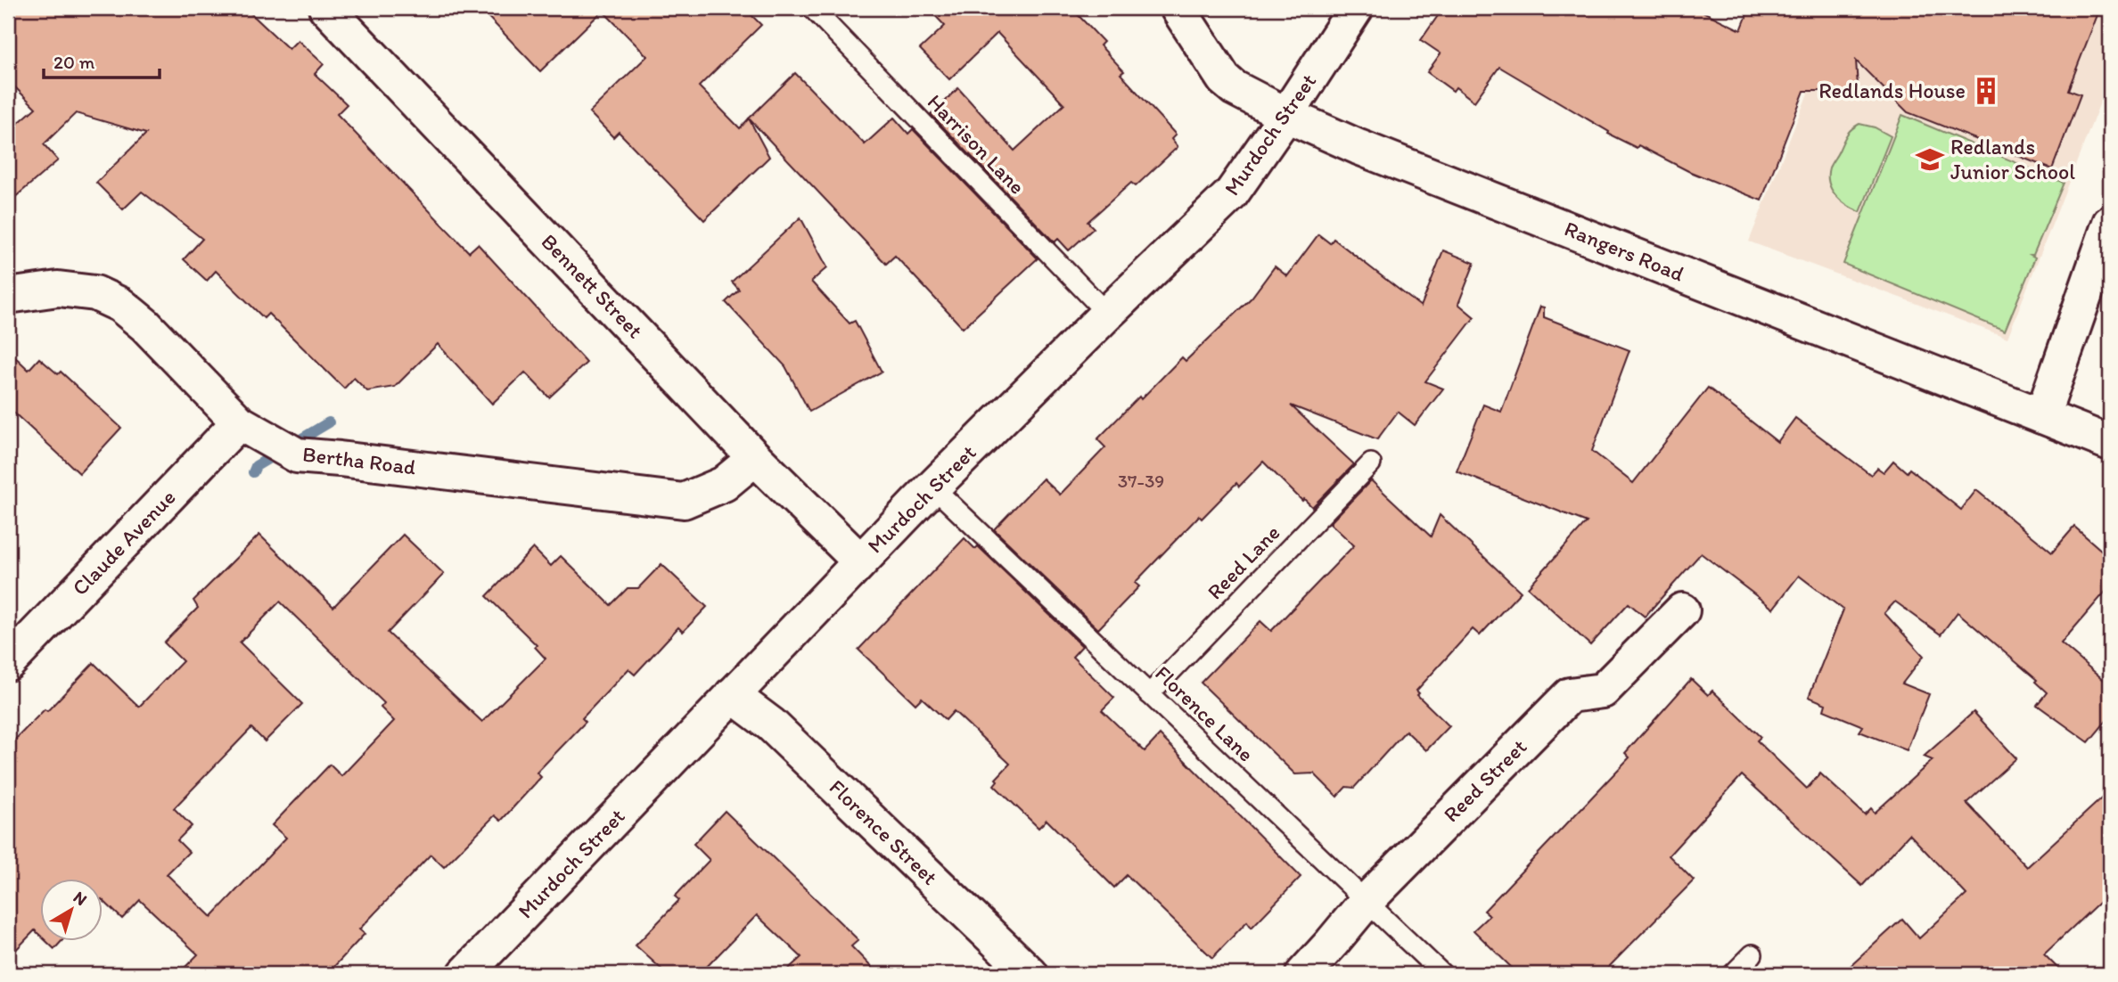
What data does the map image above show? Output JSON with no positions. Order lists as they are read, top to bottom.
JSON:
{
  "streets": {
    "street": [
      "Murdoch Street",
      "Rangers Road",
      "Bennett Street",
      "Bertha Road",
      "Claude Avenue",
      "Reed Street",
      "Florence Street"
    ],
    "lane": ["Harrison Lane", "Reed Lane", "Florence Lane"]
  },
  "crossings": [
    ["Murdoch Street", "Harrison Lane"],
    ["Murdoch Street", "Rangers Road"],
    ["Murdoch Street", "Bennett Street"],
    ["Murdoch Street", "Florence Lane"],
    ["Murdoch Street", "Florence Street"],
    ["Bennett Street", "Bertha Road"],
    ["Bertha Road", "Claude Avenue"],
    ["Reed Lane", "Florence Lane"],
    ["Florence Lane", "Reed Street"]
  ],
  "places": {
    "building": ["Redlands House"],
    "school or university": ["Redlands Junior School"]
  },
  "house_numbers": ["37-39"],
  "scale_bar": "20 m",
  "north": "top right"
}
